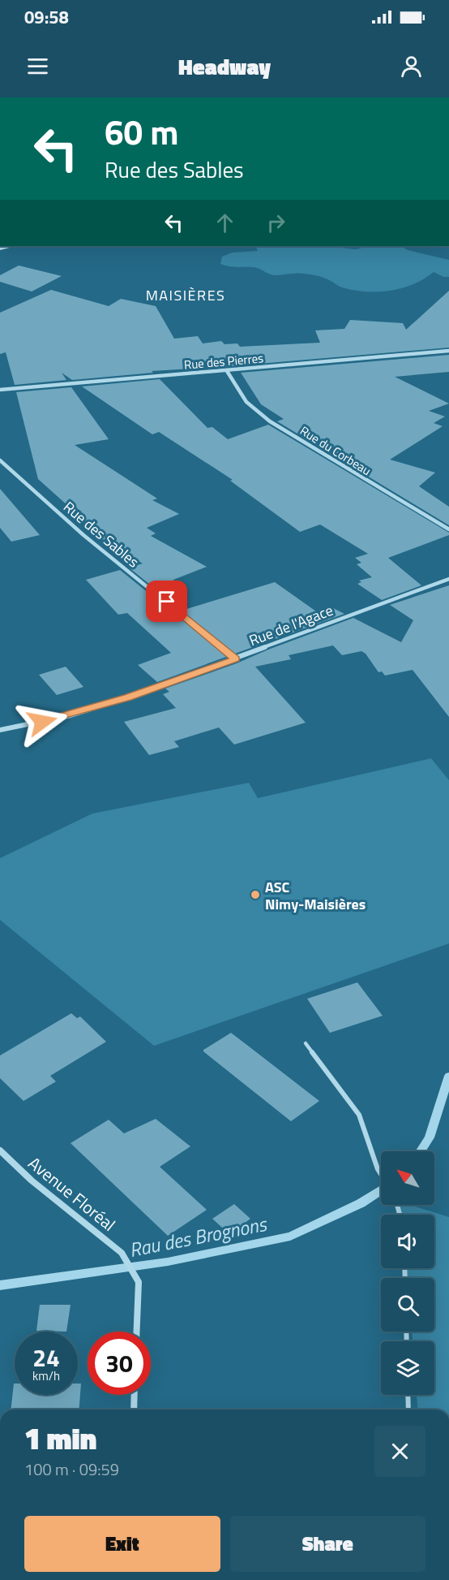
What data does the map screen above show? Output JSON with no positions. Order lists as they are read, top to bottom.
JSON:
{
  "streets": {
    "street": [
      "Rue des Pierres",
      "Rue du Corbeau",
      "Rue des Sables",
      "Rue de l'Agace",
      "Avenue Floréal"
    ]
  },
  "crossings": [
    ["Rue des Pierres", "Rue du Corbeau"],
    ["Rue des Sables", "Rue de l'Agace"]
  ],
  "districts": ["MAISIÈRES"],
  "water": ["Rau des Brognons"],
  "places": ["ASC Nimy-Maisières"],
  "north": "top left",
  "page": {
    "status": "09:58",
    "header": "Headway",
    "turn": ["60 m", "Rue des Sables"],
    "speed": "24 km/h",
    "limit": "30",
    "heading": ["1 min", "100 m · 09:59"],
    "buttons": ["Exit", "Share"]
  }
}
